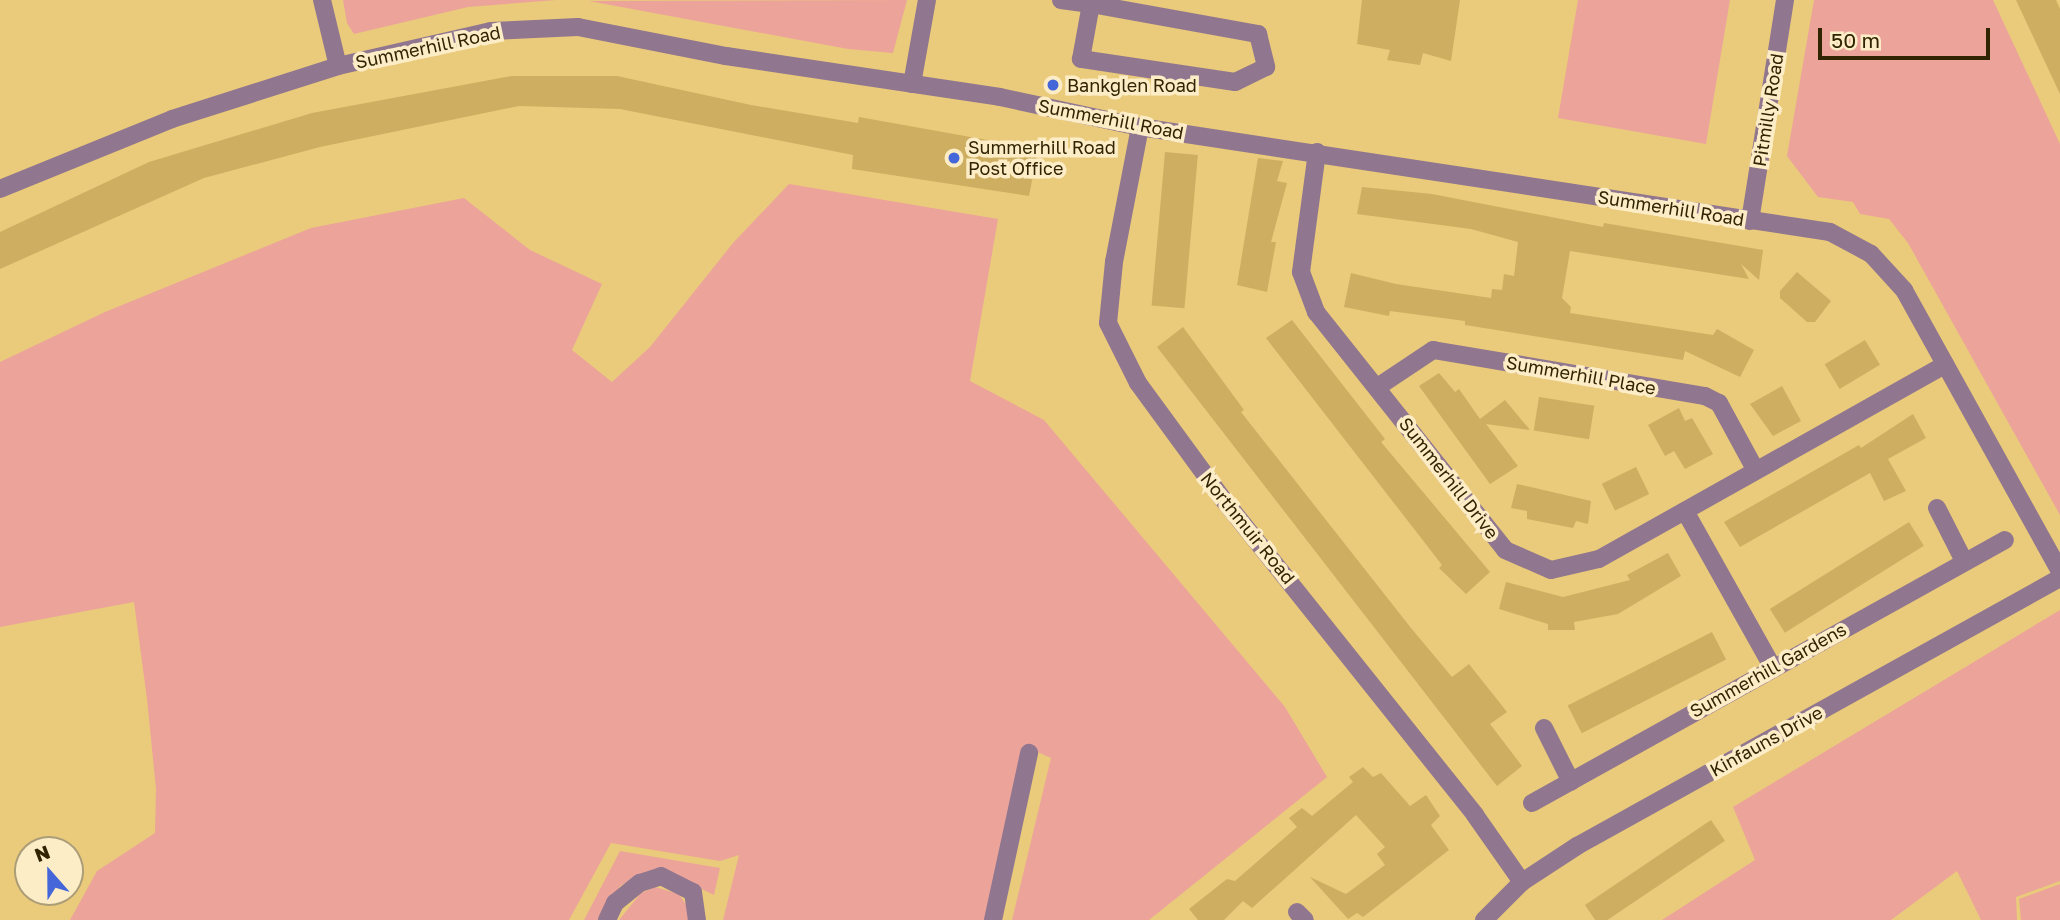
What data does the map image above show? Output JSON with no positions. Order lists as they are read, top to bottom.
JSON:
{
  "streets": {
    "street": [
      "Summerhill Road",
      "Pitmilly Road",
      "Summerhill Place",
      "Summerhill Drive",
      "Northmuir Road",
      "Summerhill Gardens",
      "Kinfauns Drive"
    ]
  },
  "crossings": [
    ["Summerhill Road", "Pitmilly Road"],
    ["Summerhill Road", "Summerhill Drive"],
    ["Summerhill Road", "Northmuir Road"],
    ["Summerhill Place", "Summerhill Drive"],
    ["Northmuir Road", "Kinfauns Drive"]
  ],
  "places": ["Bankglen Road", "Summerhill Road Post Office"],
  "scale_bar": "50 m",
  "north": "top"
}
